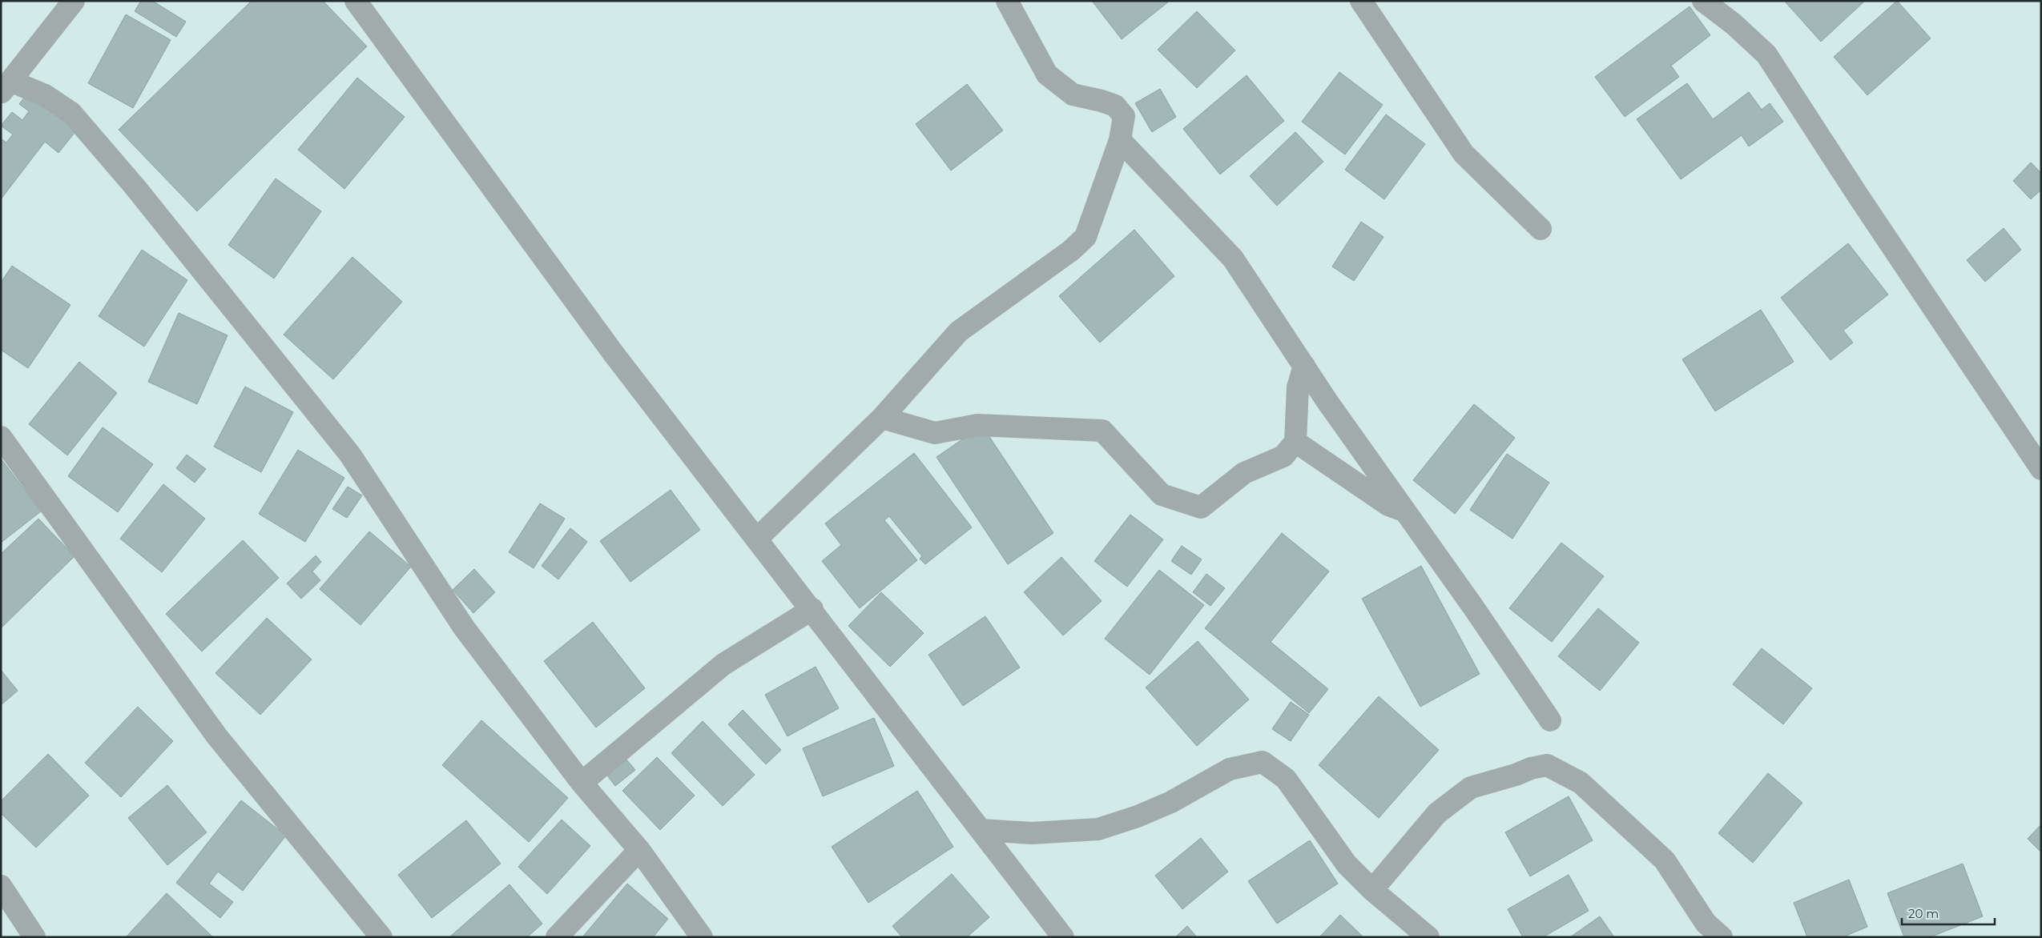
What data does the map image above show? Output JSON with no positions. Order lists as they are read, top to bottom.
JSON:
{
  "scale_bar": "20 m"
}
